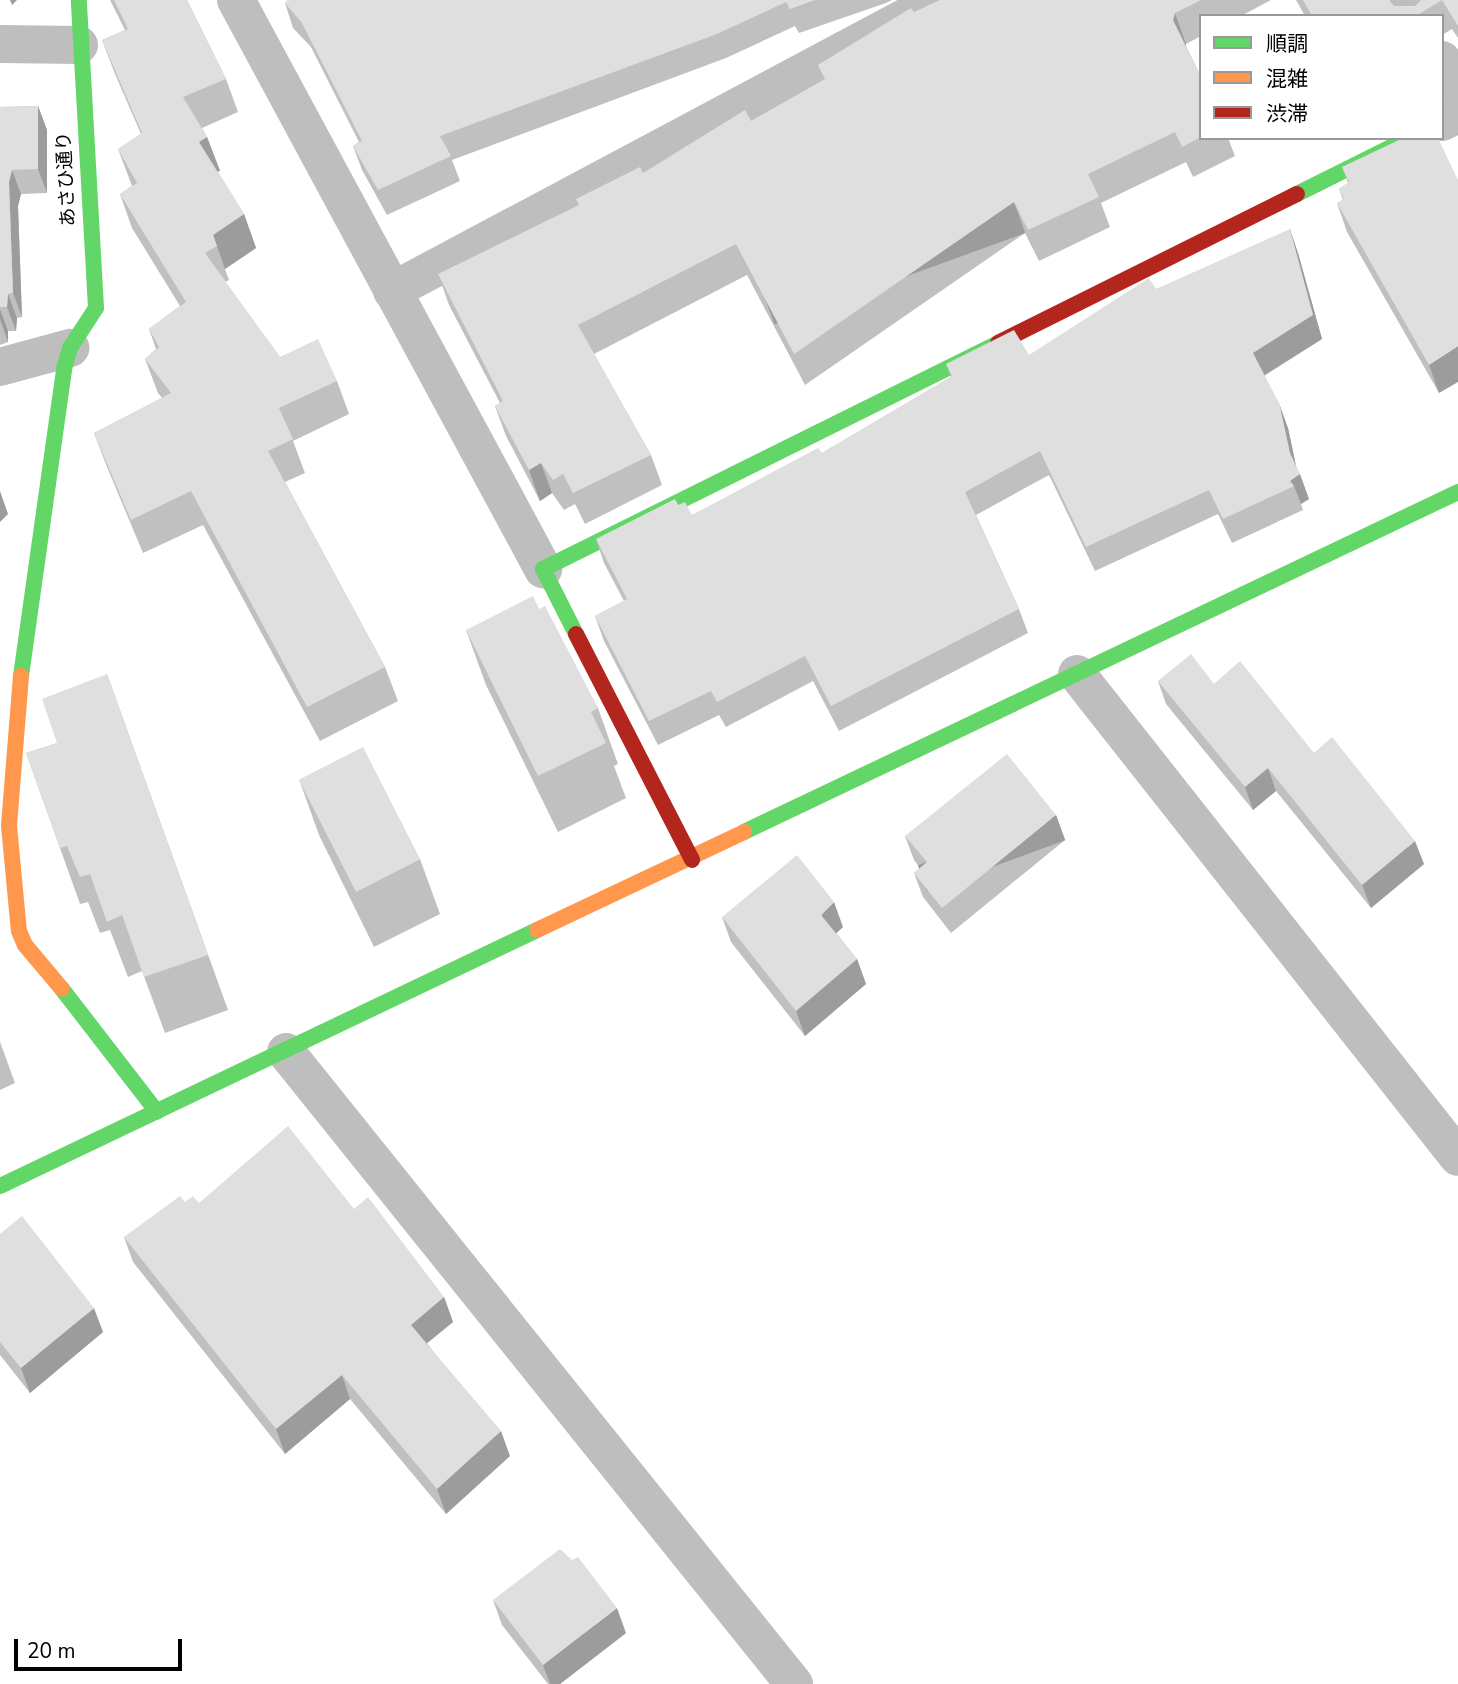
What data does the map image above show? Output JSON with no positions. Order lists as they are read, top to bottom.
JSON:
{
  "streets": {
    "street": ["あさひ通り"]
  },
  "legend": ["順調", "混雑", "渋滞"],
  "scale_bar": "20 m"
}
